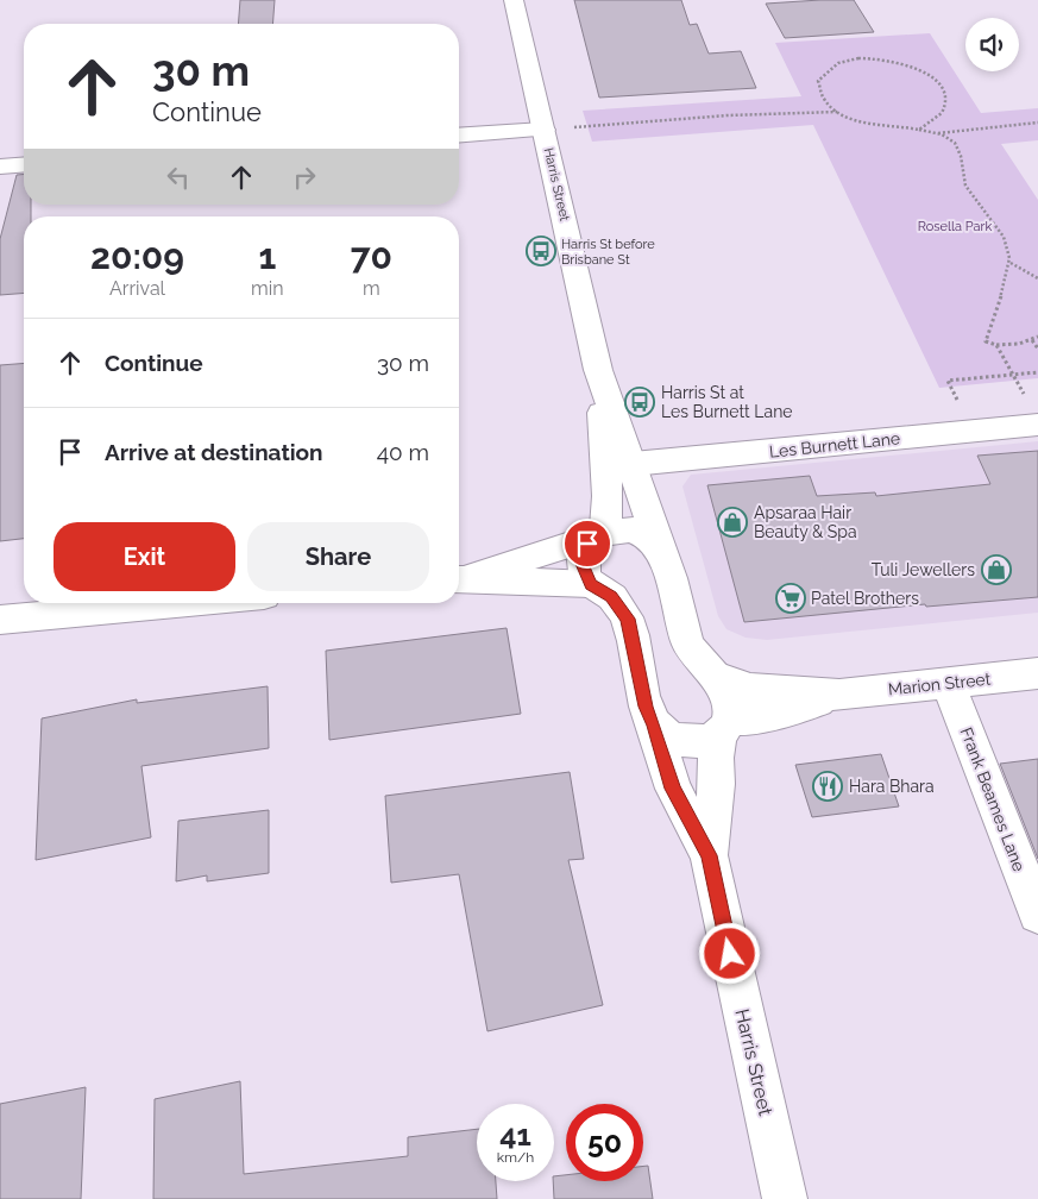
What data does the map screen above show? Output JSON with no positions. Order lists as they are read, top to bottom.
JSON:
{
  "streets": {
    "main road": [
      "Harris Street",
      "Les Burnett Lane",
      "Marion Street",
      "Frank Beames Lane"
    ]
  },
  "crossings": [
    ["Harris Street", "Les Burnett Lane"],
    ["Harris Street", "Marion Street"],
    ["Marion Street", "Frank Beames Lane"]
  ],
  "parks": ["Rosella Park"],
  "places": {
    "bus stop": ["Harris St before Brisbane St", "Harris St at Les Burnett Lane"],
    "shop": ["Apsaraa Hair Beauty & Spa", "Tuli Jewellers"],
    "supermarket": ["Patel Brothers"],
    "restaurant": ["Hara Bhara"]
  },
  "page": {
    "turn": ["30 m", "Continue"],
    "eta": [
      "20:09",
      "Arrival",
      "1",
      "min",
      "70",
      "m"
    ],
    "list": [
      {
        "name": "Continue",
        "value": "30 m"
      },
      {
        "name": "Arrive at destination",
        "value": "40 m"
      }
    ],
    "buttons": ["Exit", "Share"],
    "speed": "41 km/h",
    "limit": "50"
  }
}
